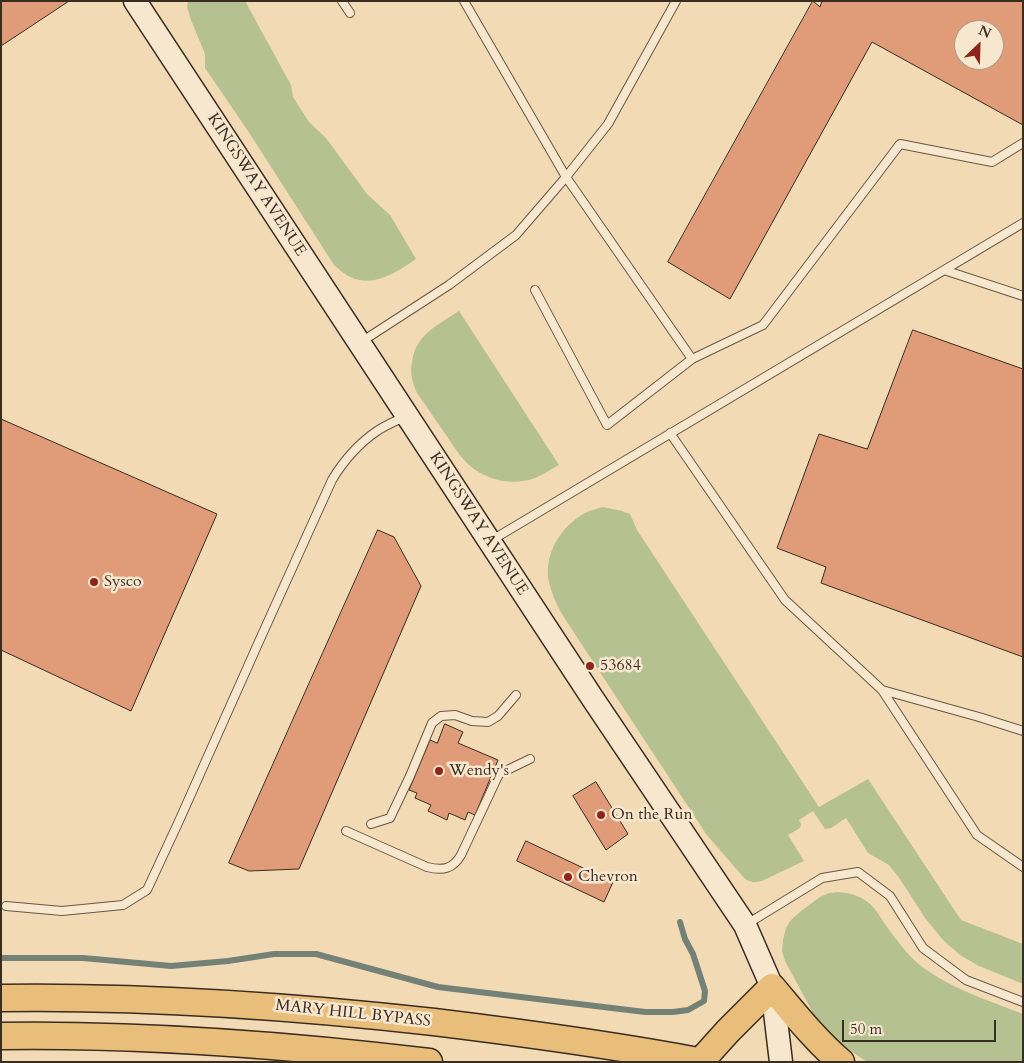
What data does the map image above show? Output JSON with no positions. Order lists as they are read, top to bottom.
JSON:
{
  "streets": {
    "highway": ["MARY HILL BYPASS"],
    "main road": ["KINGSWAY AVENUE"]
  },
  "places": [
    "Sysco",
    "53684",
    "Wendy's",
    "On the Run",
    "Chevron"
  ],
  "scale_bar": "50 m",
  "north": "top right"
}
